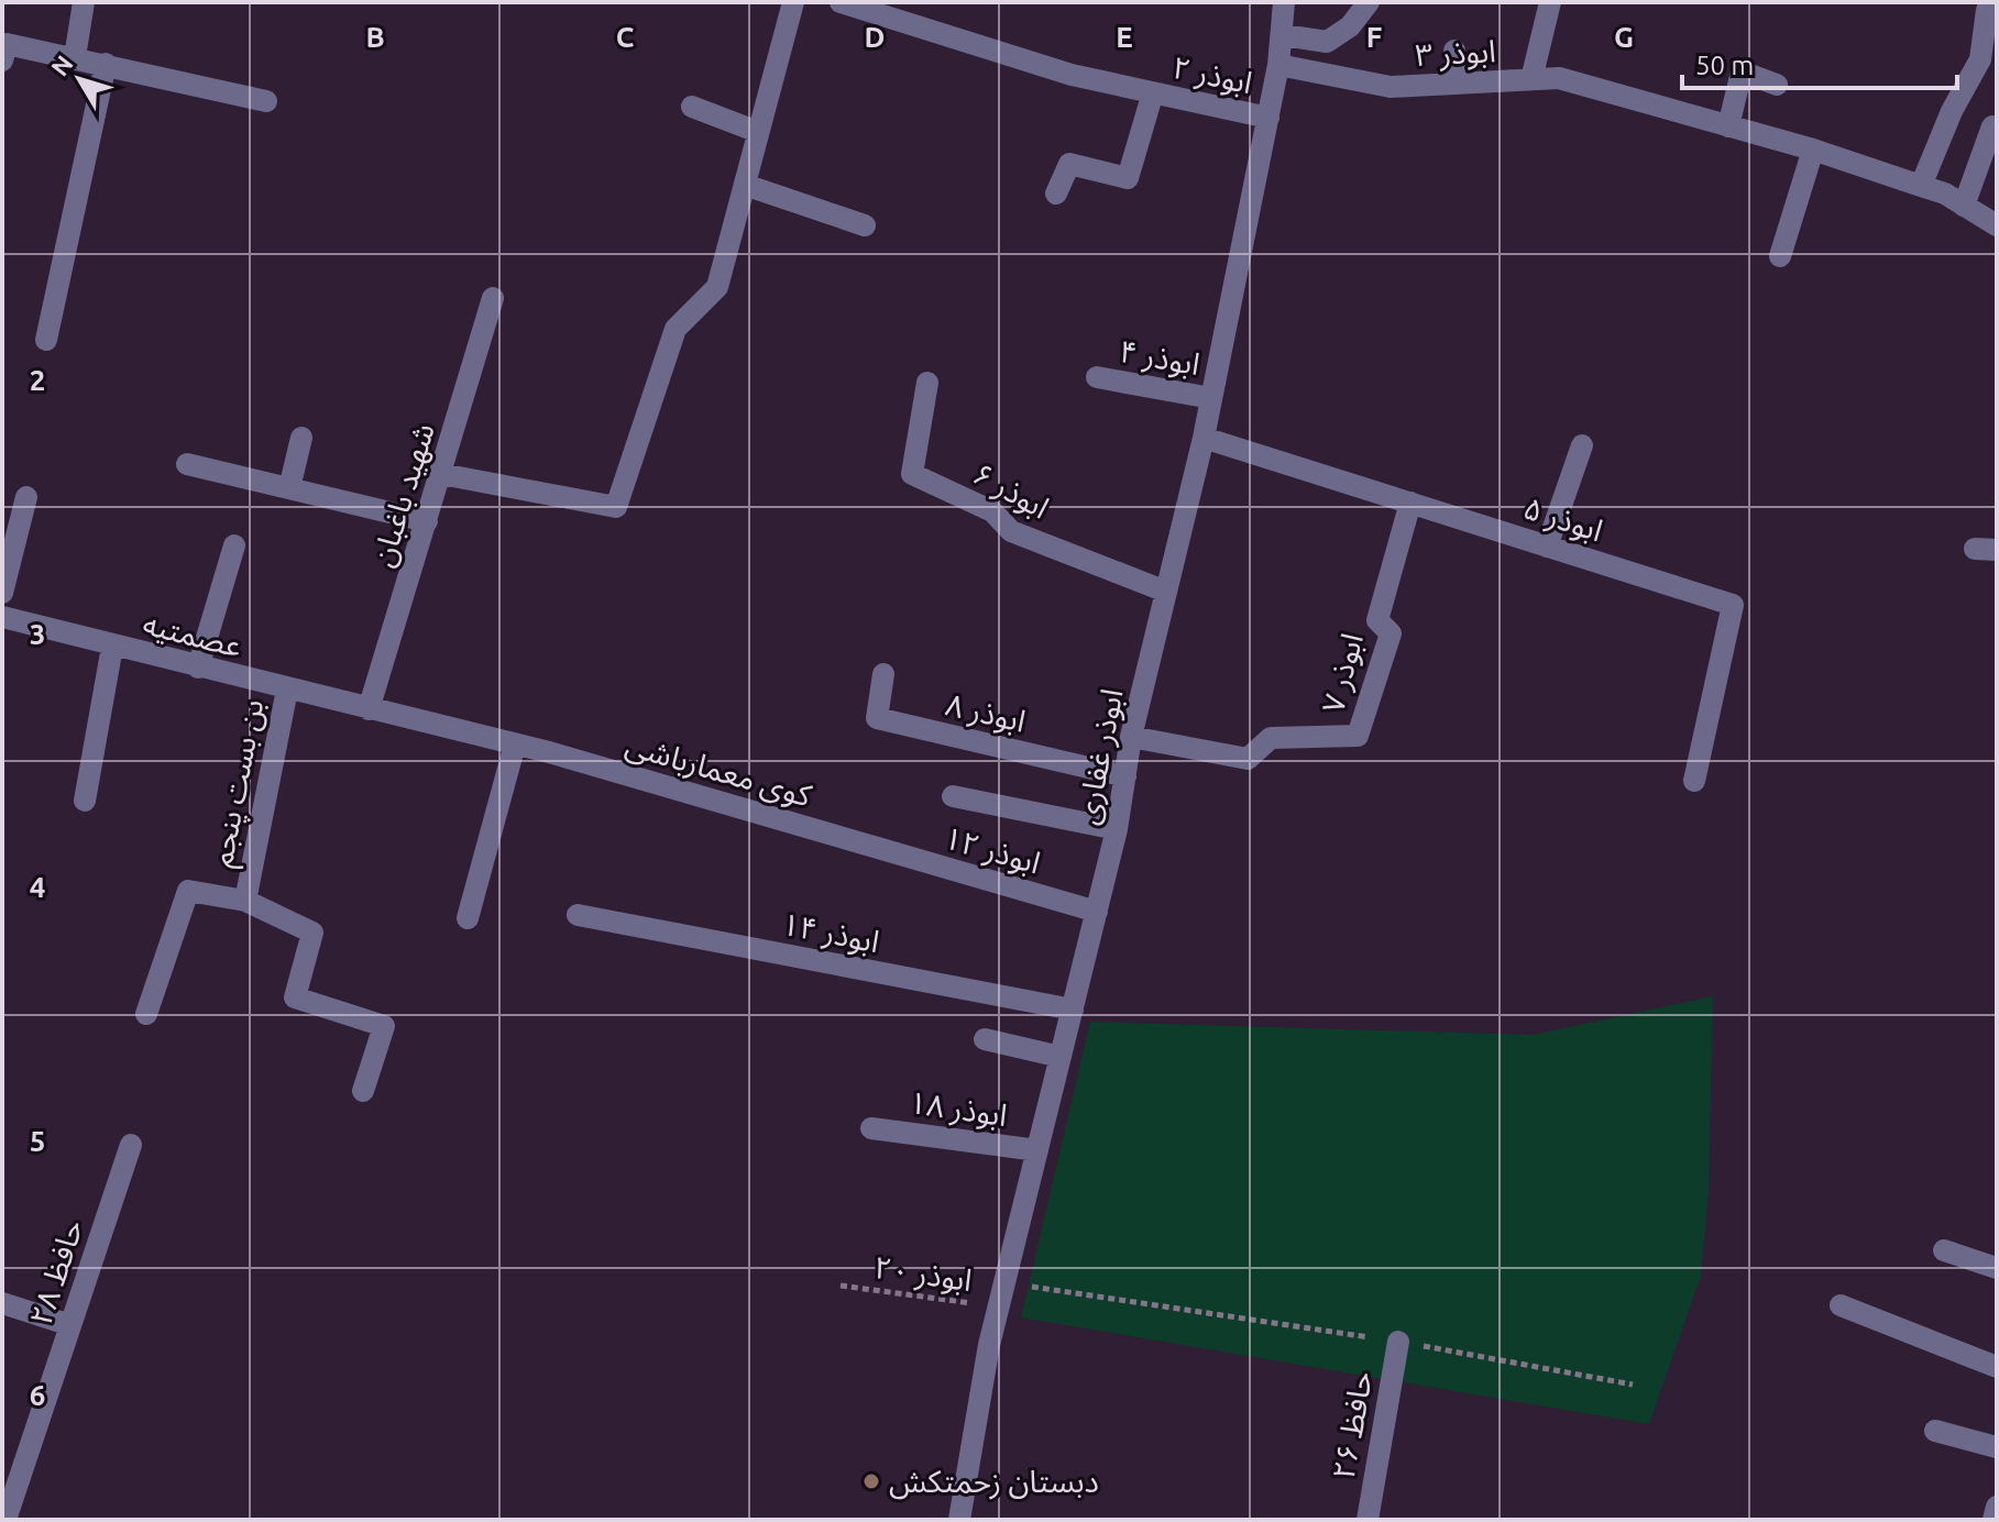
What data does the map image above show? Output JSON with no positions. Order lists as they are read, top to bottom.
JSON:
{
  "streets": {
    "street": [
      "ابوذر ۳",
      "ابوذر ۲",
      "ابوذر ۴",
      "ابوذر ۶",
      "شهید باغبان",
      "ابوذر ۵",
      "عصمتیه",
      "ابوذر ۷",
      "ابوذر ۸",
      "ابوذر غفاری",
      "کوی معمارباشی",
      "بن بست پنجم",
      "ابوذر ۱۲",
      "ابوذر ۱۴",
      "ابوذر ۱۸",
      "حافظ ۲۸",
      "حافظ ۲۶"
    ],
    "path": ["ابوذر ۲۰"]
  },
  "crossings": [
    ["ابوذر ۳", "ابوذر غفاری"],
    ["ابوذر ۲", "ابوذر غفاری"],
    ["ابوذر ۴", "ابوذر غفاری"],
    ["ابوذر ۶", "ابوذر غفاری"],
    ["شهید باغبان", "عصمتیه"],
    ["ابوذر ۵", "ابوذر ۷"],
    ["ابوذر ۵", "ابوذر غفاری"],
    ["عصمتیه", "کوی معمارباشی"],
    ["عصمتیه", "بن بست پنجم"],
    ["ابوذر ۷", "ابوذر غفاری"],
    ["ابوذر ۸", "ابوذر غفاری"],
    ["ابوذر غفاری", "ابوذر ۱۲"],
    ["ابوذر غفاری", "ابوذر ۱۴"],
    ["ابوذر غفاری", "ابوذر ۱۸"],
    ["ابوذر غفاری", "ابوذر ۲۰"],
    ["کوی معمارباشی", "ابوذر ۱۲"]
  ],
  "places": ["دبستان زحمتکش"],
  "scale_bar": "50 m",
  "north": "top left",
  "grid": {
    "columns": [
      "B",
      "C",
      "D",
      "E",
      "F",
      "G"
    ],
    "rows": [
      "2",
      "3",
      "4",
      "5",
      "6"
    ]
  }
}
